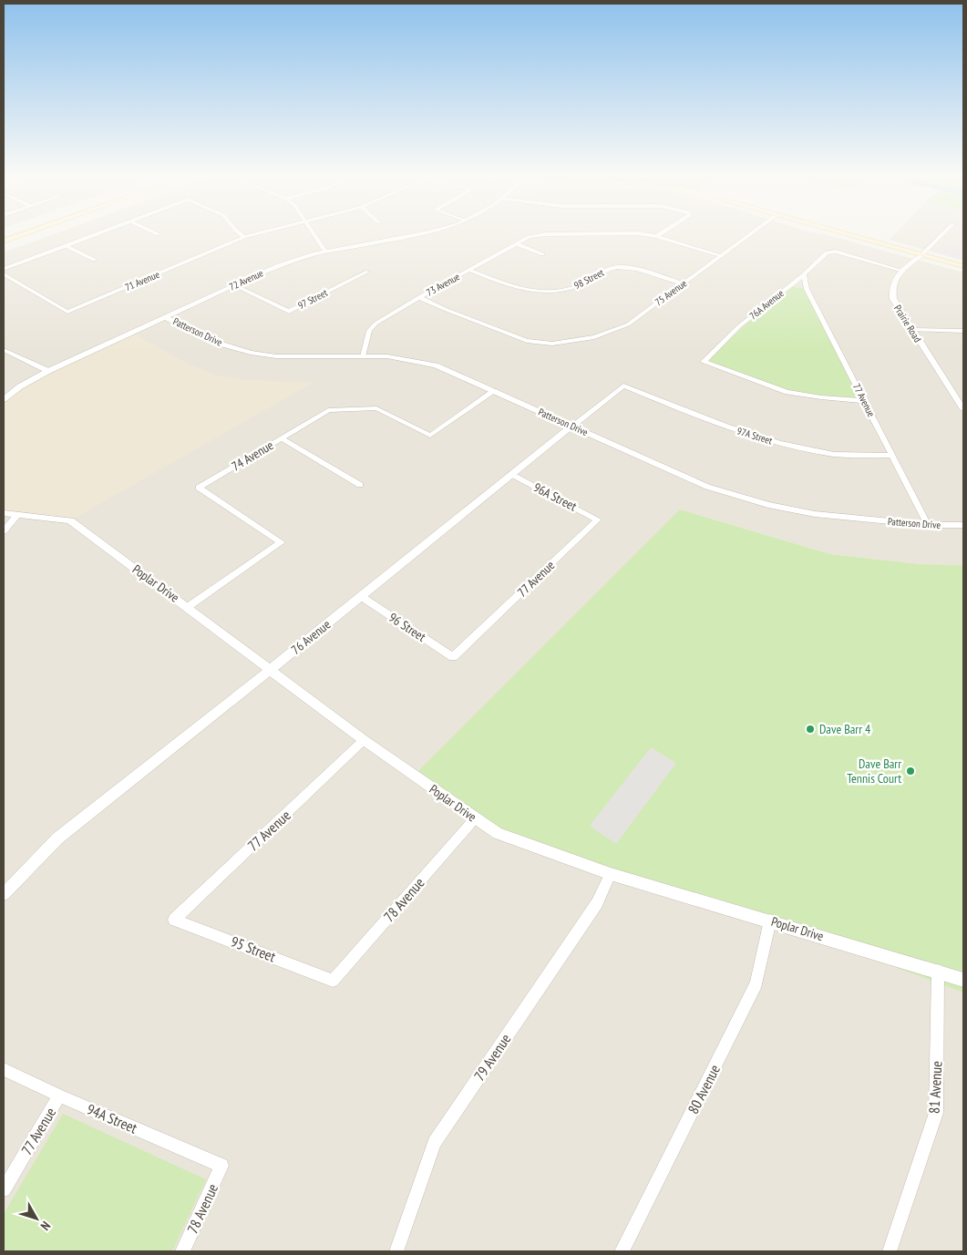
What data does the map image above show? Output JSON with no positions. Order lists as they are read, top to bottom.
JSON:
{
  "streets": {
    "street": [
      "98 Street",
      "72 Avenue",
      "71 Avenue",
      "73 Avenue",
      "75 Avenue",
      "97 Street",
      "76A Avenue",
      "Prairie Road",
      "Patterson Drive",
      "77 Avenue",
      "97A Street",
      "74 Avenue",
      "96A Street",
      "Poplar Drive",
      "96 Street",
      "76 Avenue",
      "78 Avenue",
      "95 Street",
      "79 Avenue",
      "81 Avenue",
      "80 Avenue",
      "94A Street"
    ]
  },
  "crossings": [
    ["98 Street", "73 Avenue"],
    ["98 Street", "75 Avenue"],
    ["72 Avenue", "97 Street"],
    ["72 Avenue", "Patterson Drive"],
    ["73 Avenue", "75 Avenue"],
    ["73 Avenue", "Patterson Drive"],
    ["76A Avenue", "Prairie Road"],
    ["76A Avenue", "77 Avenue"],
    ["Patterson Drive", "77 Avenue"],
    ["Patterson Drive", "74 Avenue"],
    ["Patterson Drive", "76 Avenue"],
    ["77 Avenue", "97A Street"],
    ["77 Avenue", "96A Street"],
    ["77 Avenue", "Poplar Drive"],
    ["77 Avenue", "96 Street"],
    ["77 Avenue", "95 Street"],
    ["77 Avenue", "94A Street"],
    ["97A Street", "76 Avenue"],
    ["74 Avenue", "Poplar Drive"],
    ["96A Street", "76 Avenue"],
    ["Poplar Drive", "76 Avenue"],
    ["Poplar Drive", "78 Avenue"],
    ["Poplar Drive", "79 Avenue"],
    ["Poplar Drive", "81 Avenue"],
    ["Poplar Drive", "80 Avenue"],
    ["96 Street", "76 Avenue"],
    ["78 Avenue", "95 Street"],
    ["78 Avenue", "94A Street"]
  ],
  "places": ["Dave Barr 4", "Dave Barr Tennis Court"],
  "north": "bottom right"
}
